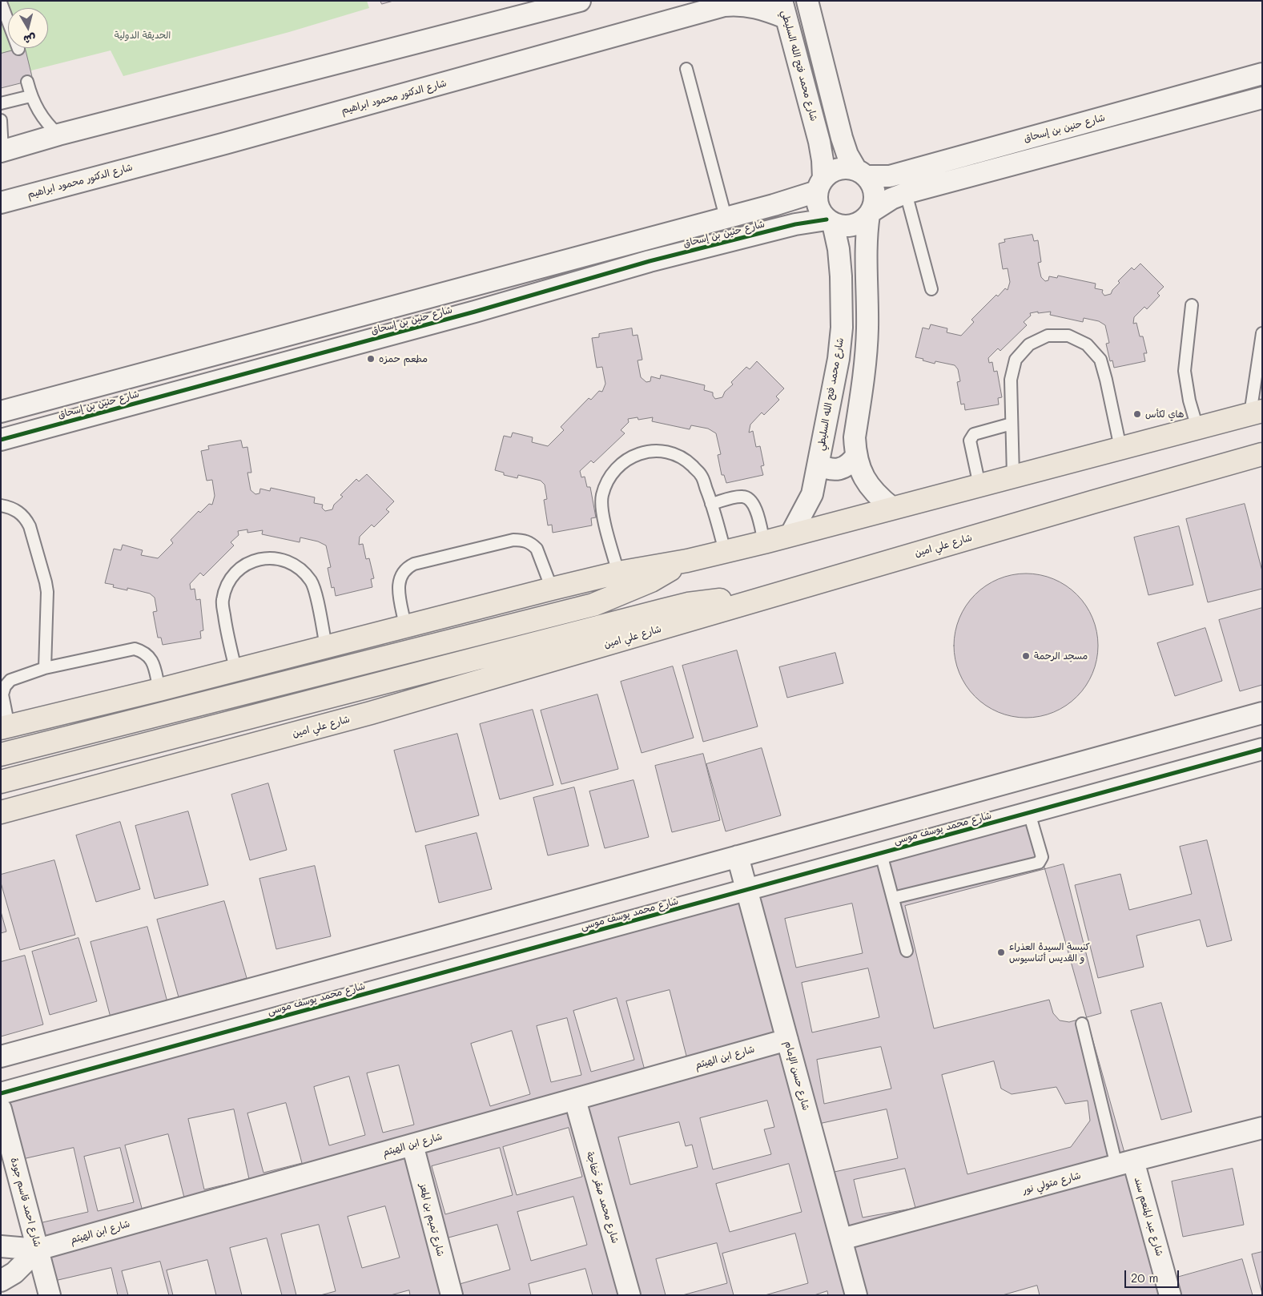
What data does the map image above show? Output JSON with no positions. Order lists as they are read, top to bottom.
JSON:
{
  "streets": {
    "main road": ["شارع علي امين"],
    "street": [
      "شارع محمد فتح الله السليطي",
      "شارع الدكتور محمود ابراهيم",
      "شارع حنين بن إسحاق",
      "شارع محمد يوسف موسى",
      "شارع ابن الهيثم",
      "شارع حسن الإمام",
      "شارع متولي نور",
      "شارع محمد صقر خفاجة",
      "شارع احمد قاسم جودة",
      "شارع عبد المنعم سند",
      "شارع تميم بن المعز"
    ]
  },
  "crossings": [
    ["شارع محمد فتح الله السليطي", "شارع الدكتور محمود ابراهيم"],
    ["شارع محمد فتح الله السليطي", "شارع حنين بن إسحاق"],
    ["شارع محمد يوسف موسى", "شارع حسن الإمام"],
    ["شارع ابن الهيثم", "شارع حسن الإمام"],
    ["شارع ابن الهيثم", "شارع محمد صقر خفاجة"],
    ["شارع ابن الهيثم", "شارع احمد قاسم جودة"],
    ["شارع ابن الهيثم", "شارع تميم بن المعز"],
    ["شارع حسن الإمام", "شارع متولي نور"],
    ["شارع متولي نور", "شارع عبد المنعم سند"]
  ],
  "parks": ["الحديقة الدولية"],
  "places": [
    "مطعم حمزه",
    "هاي لكأس",
    "مسجد الرحمة",
    "كنيسة السيدة العذراء و القديس أثناسيوس"
  ],
  "scale_bar": "20 m",
  "north": "bottom"
}
